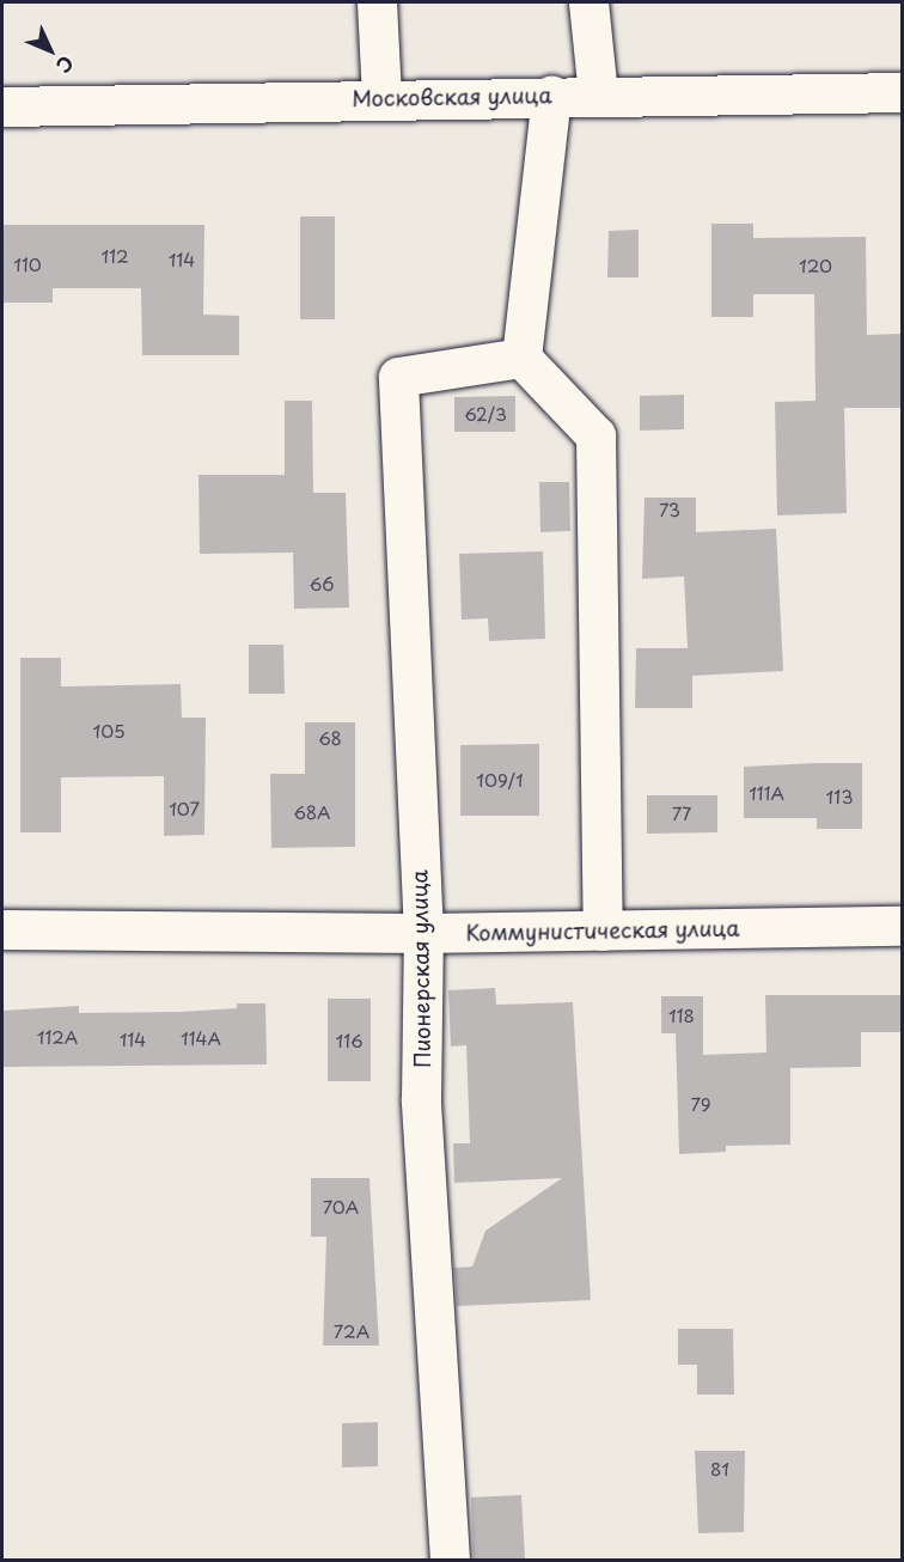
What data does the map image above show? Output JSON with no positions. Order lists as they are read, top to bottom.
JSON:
{
  "streets": {
    "street": ["Московская улица", "Коммунистическая улица", "Пионерская улица"]
  },
  "crossings": [
    ["Коммунистическая улица", "Пионерская улица"]
  ],
  "house_numbers": [
    "112",
    "114",
    "110",
    "120",
    "62/3",
    "73",
    "66",
    "105",
    "68",
    "109/1",
    "111А",
    "113",
    "107",
    "68А",
    "77",
    "118",
    "112А",
    "114А",
    "114",
    "116",
    "79",
    "70А",
    "72А",
    "81"
  ],
  "north": "bottom right"
}
